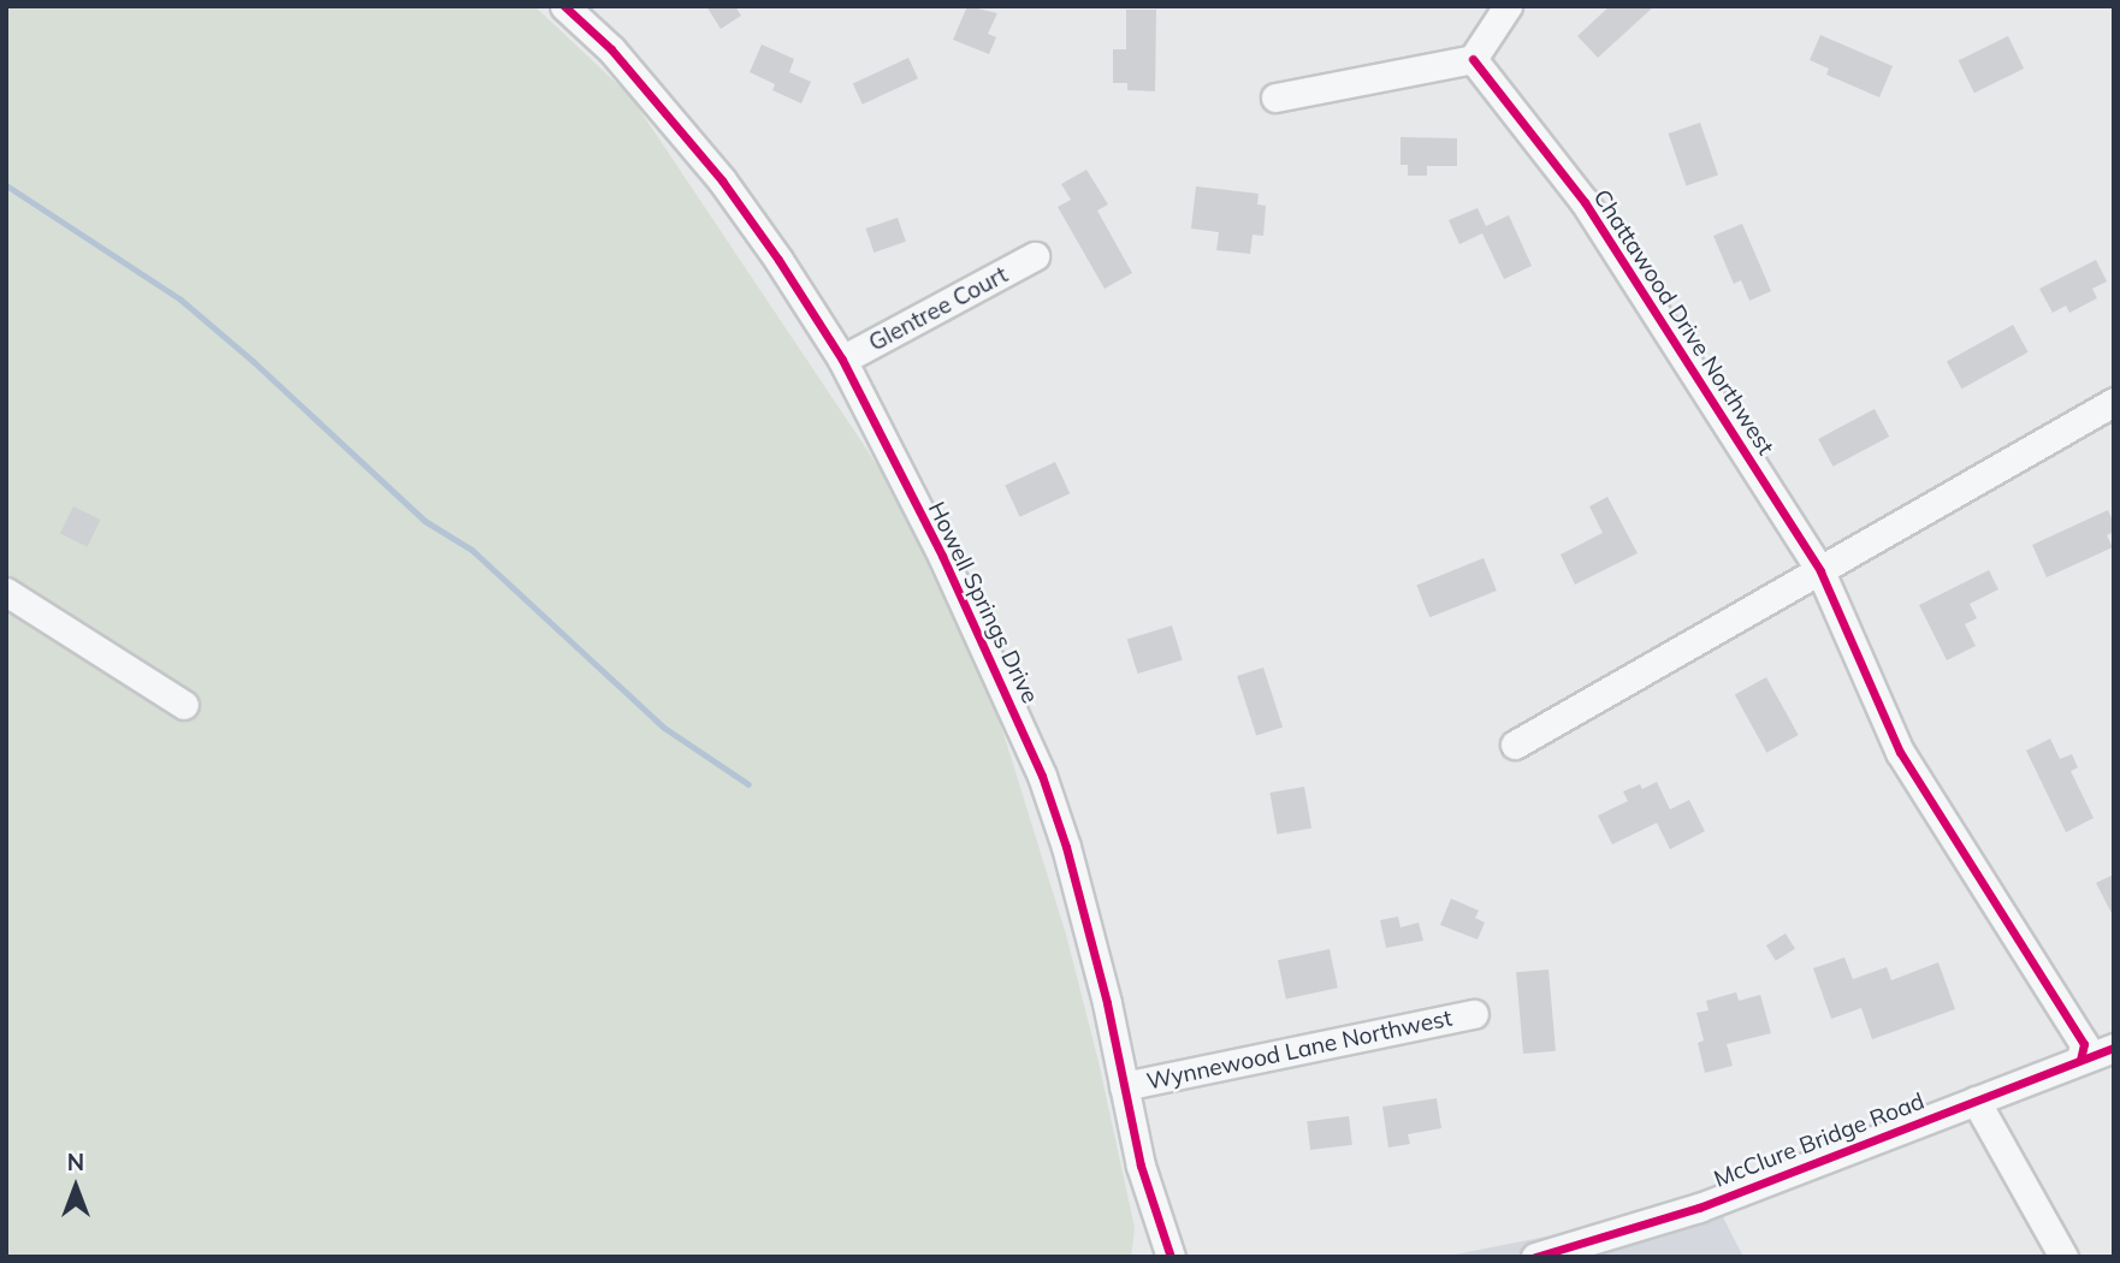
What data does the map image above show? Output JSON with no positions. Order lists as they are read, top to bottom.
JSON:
{
  "streets": {
    "street": [
      "Glentree Court",
      "Chattawood Drive Northwest",
      "Howell Springs Drive",
      "Wynnewood Lane Northwest",
      "McClure Bridge Road"
    ]
  },
  "crossings": [
    ["Glentree Court", "Howell Springs Drive"],
    ["Chattawood Drive Northwest", "McClure Bridge Road"],
    ["Howell Springs Drive", "Wynnewood Lane Northwest"]
  ],
  "north": "top"
}
